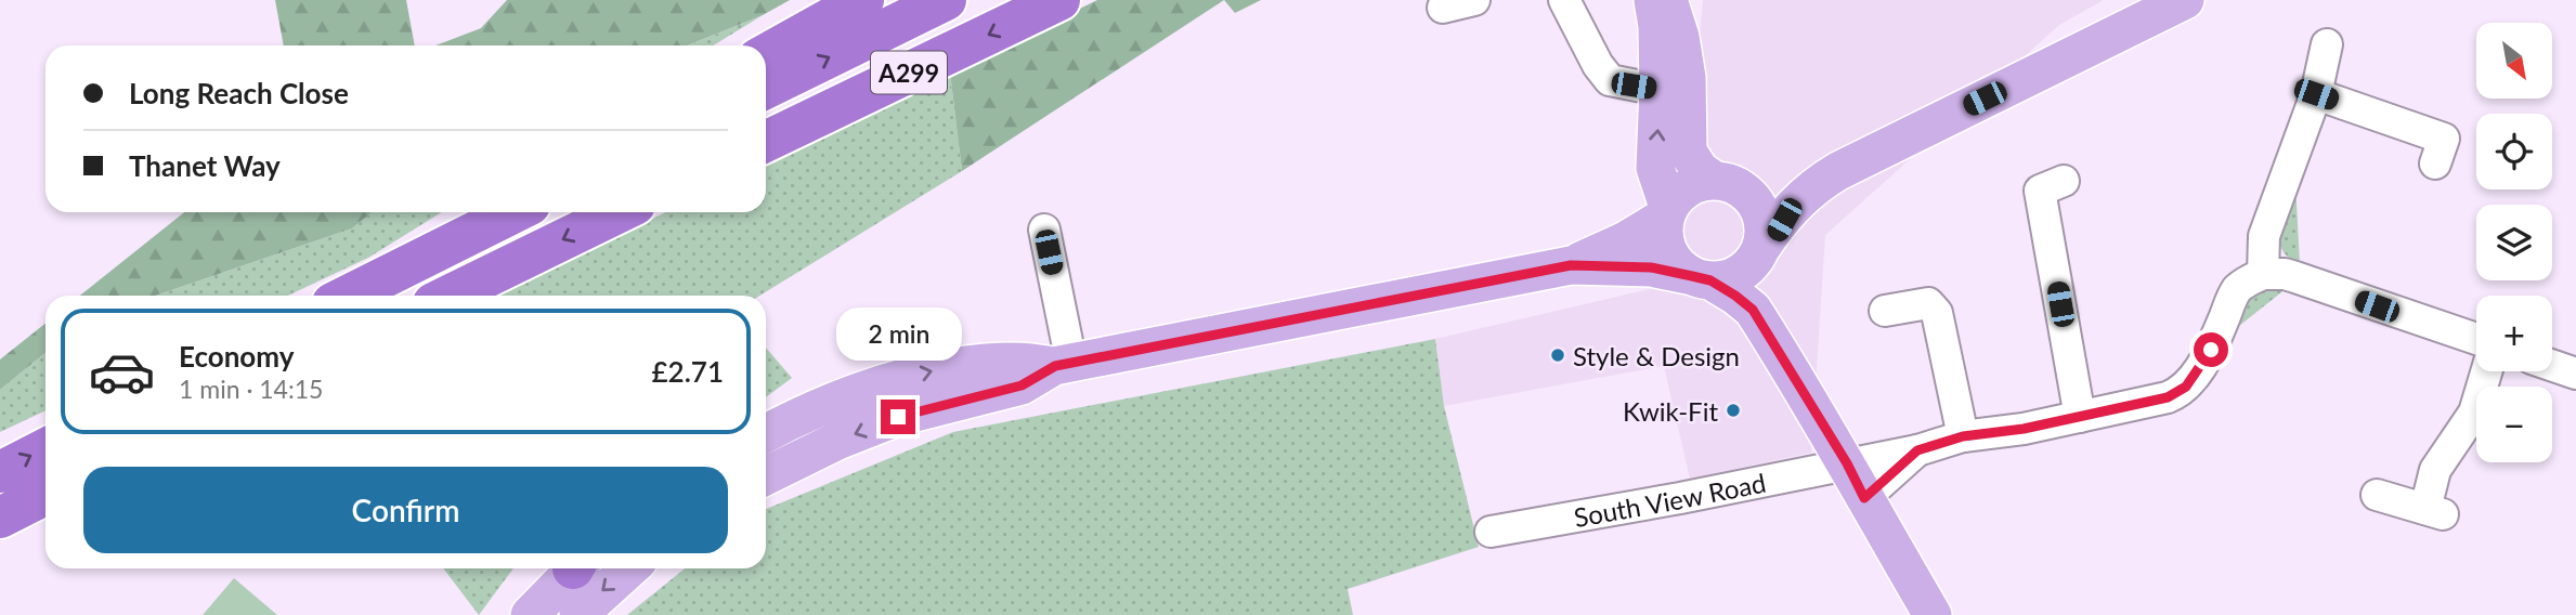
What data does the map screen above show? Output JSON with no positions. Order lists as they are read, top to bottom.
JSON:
{
  "streets": {
    "highway": ["A299"],
    "street": ["South View Road"]
  },
  "places": ["Style & Design", "Kwik-Fit"],
  "north": "bottom right",
  "page": {
    "map_buttons": ["+", "−"],
    "banner": ["Long Reach Close", "Thanet Way"],
    "bubble": "2 min",
    "list": [
      {
        "name": "Economy",
        "note": "1 min · 14:15",
        "value": "£2.71"
      }
    ],
    "buttons": "Confirm"
  }
}
